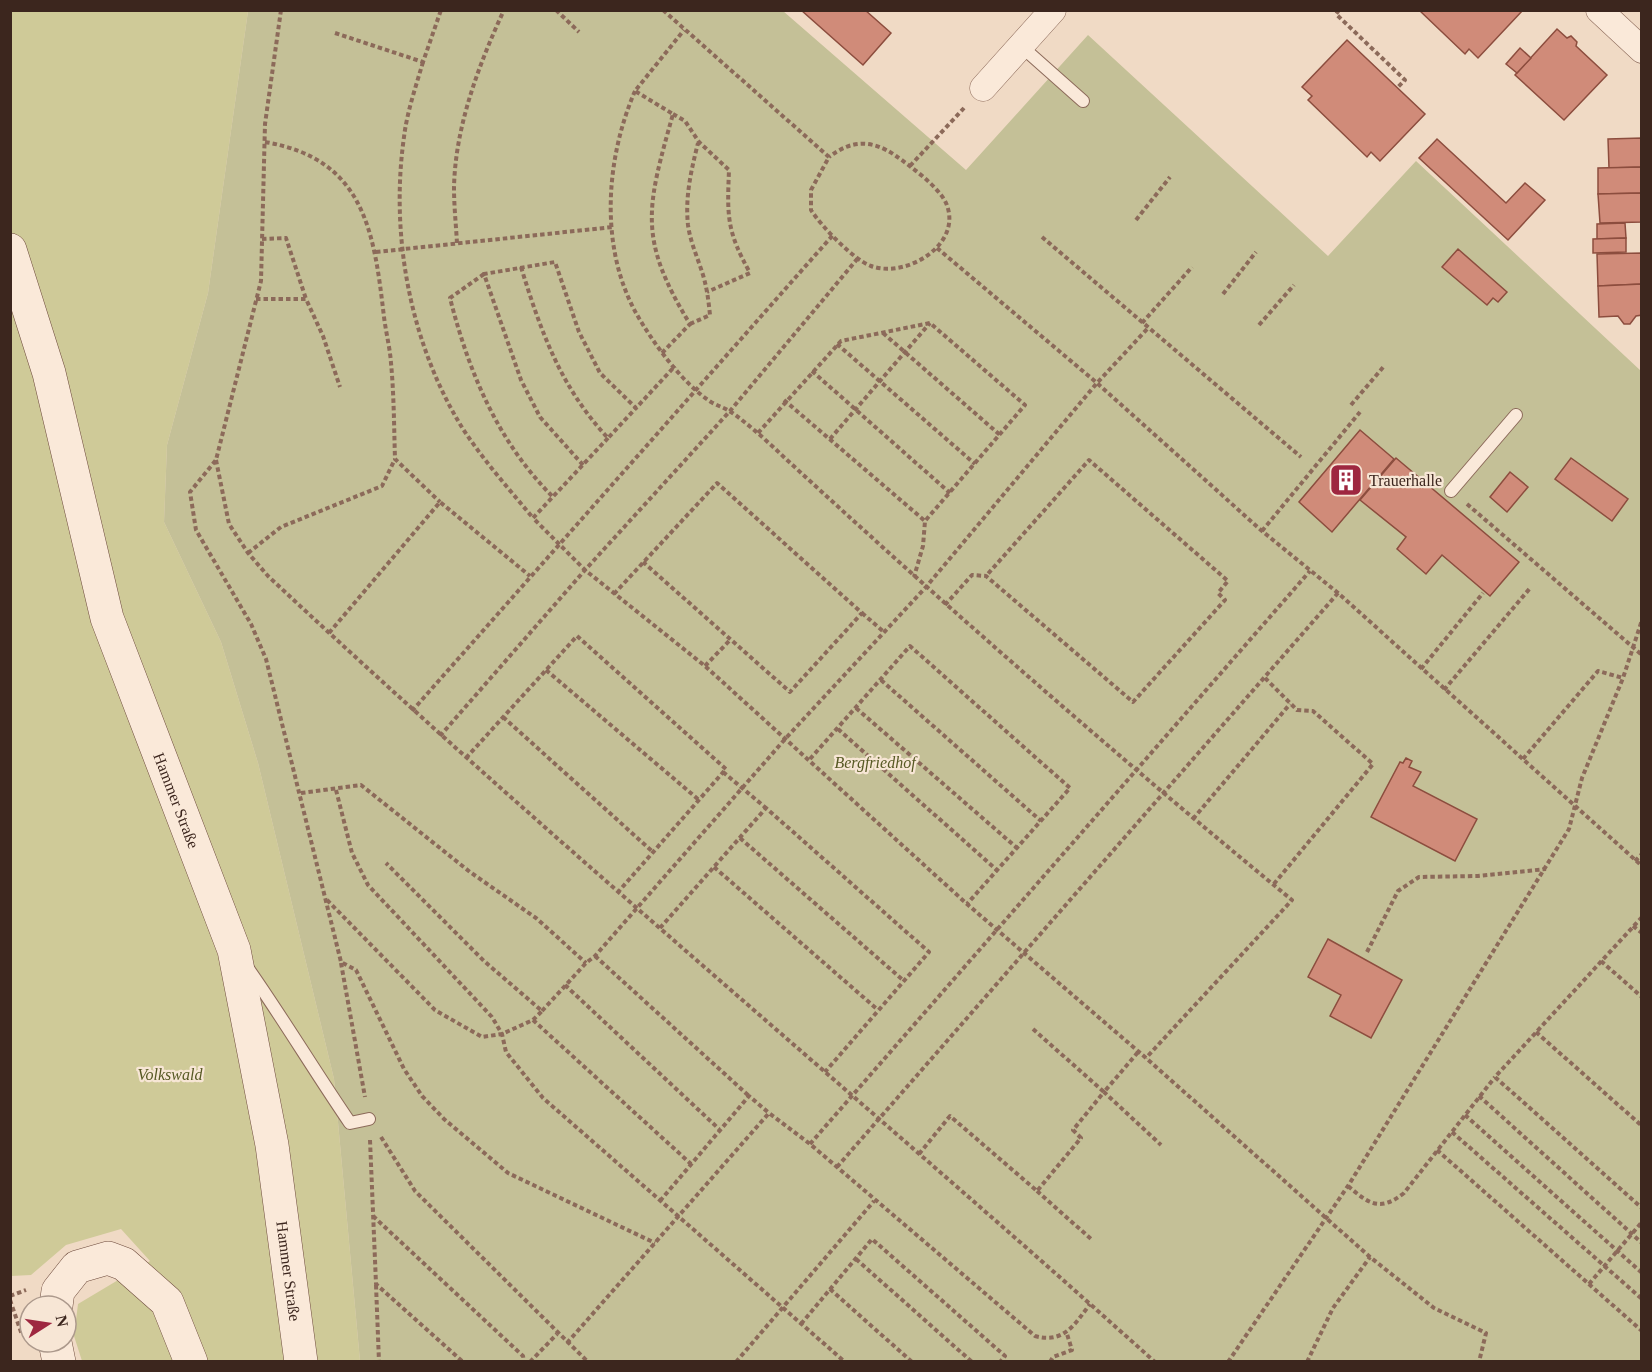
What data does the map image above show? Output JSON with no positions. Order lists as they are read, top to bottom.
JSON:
{
  "streets": {
    "main road": ["Hammer Straße"]
  },
  "parks": ["Bergfriedhof", "Volkswald"],
  "places": {
    "building": ["Trauerhalle"]
  },
  "north": "right"
}
